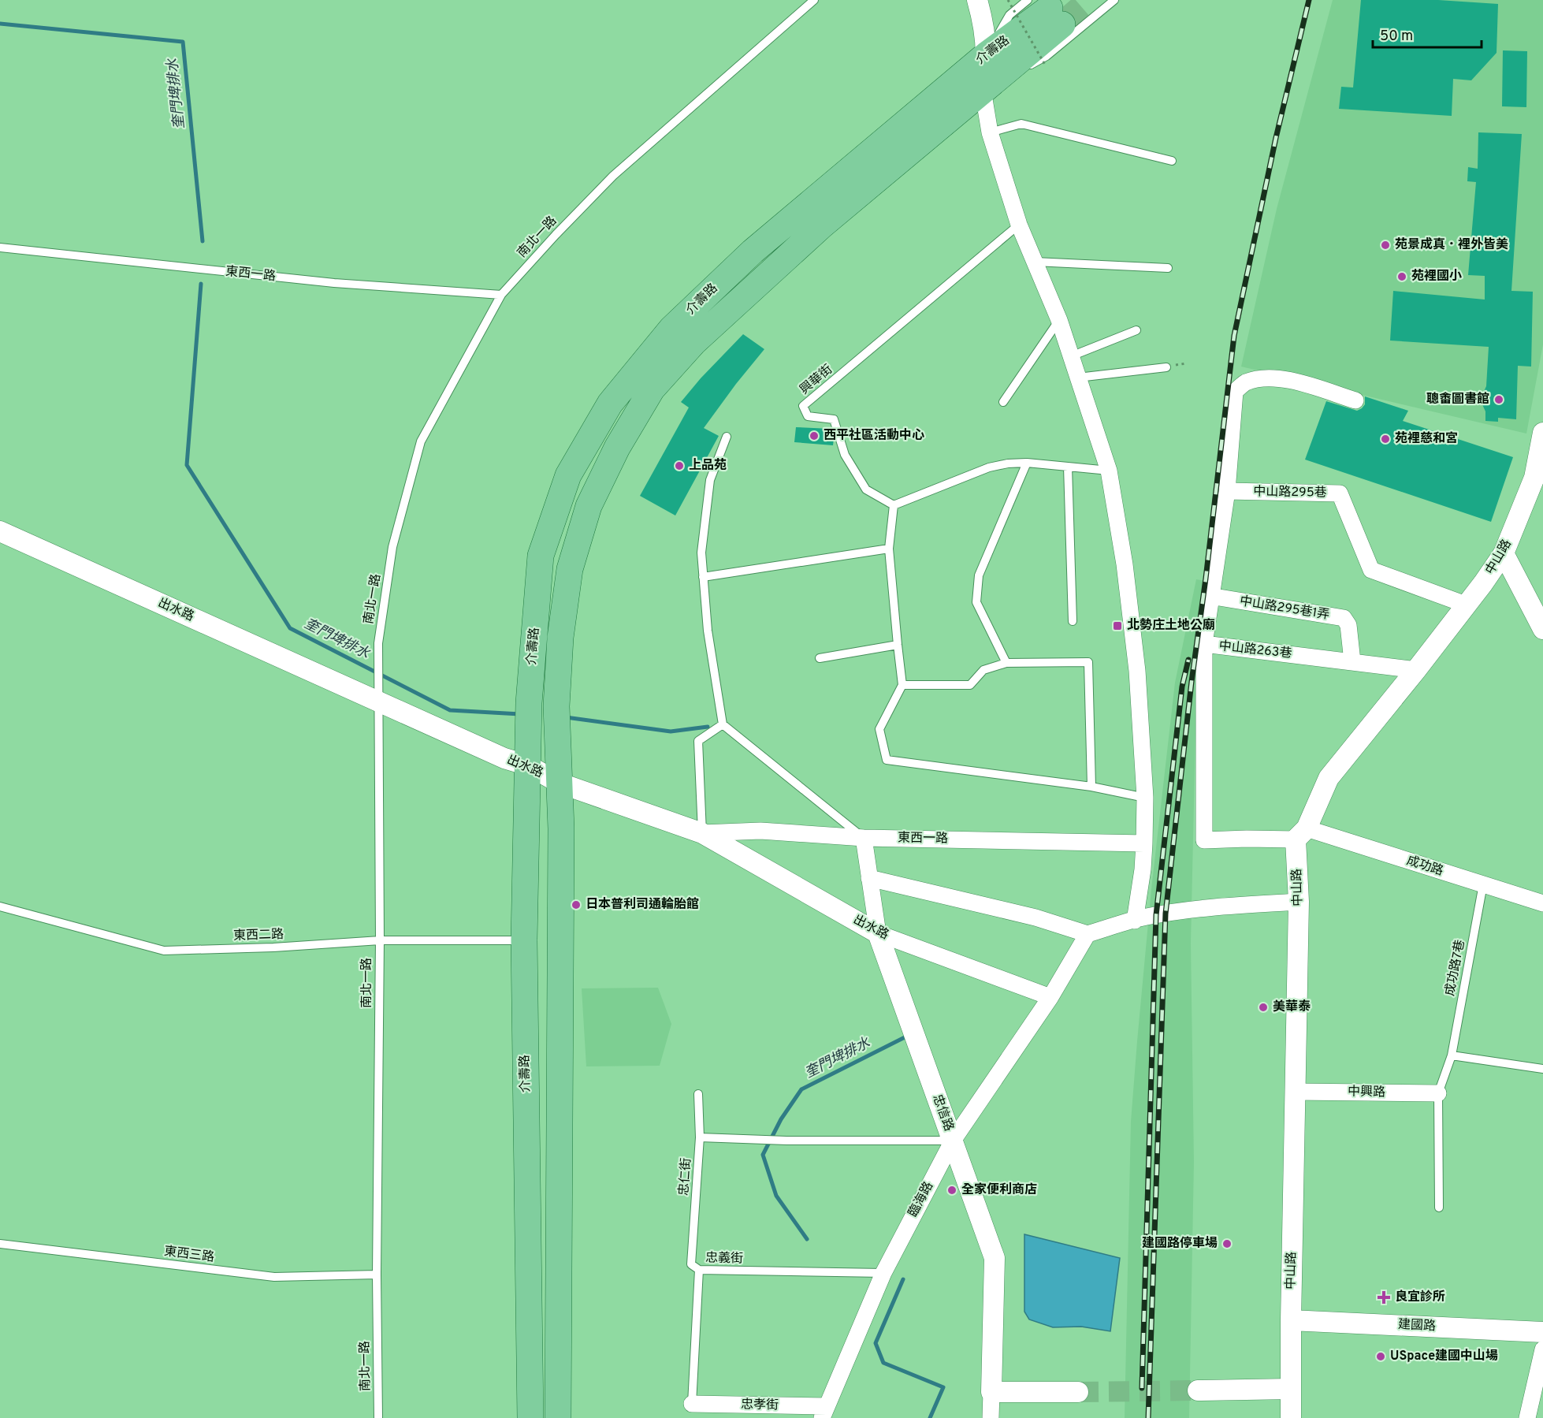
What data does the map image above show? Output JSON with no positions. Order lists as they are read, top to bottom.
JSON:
{
  "streets": {
    "main road": ["介壽路"],
    "street": [
      "東西一路",
      "中山路295巷",
      "中山路",
      "中山路295巷1弄",
      "出水路",
      "中山路263巷",
      "成功路",
      "中興路",
      "忠信路",
      "臨海路",
      "建國路",
      "忠孝街"
    ],
    "lane": [
      "南北一路",
      "興華街",
      "東西二路",
      "成功路7巷",
      "忠仁街",
      "東西三路",
      "忠義街"
    ]
  },
  "crossings": [
    ["介壽路", "出水路"],
    ["介壽路", "東西二路"],
    ["南北一路", "東西一路"],
    ["南北一路", "出水路"],
    ["南北一路", "東西二路"],
    ["南北一路", "東西三路"],
    ["東西一路", "出水路"],
    ["東西一路", "忠信路"],
    ["中山路295巷", "中山路"],
    ["中山路", "中山路263巷"],
    ["中山路", "成功路"],
    ["中山路", "中興路"],
    ["中山路", "建國路"],
    ["中山路295巷1弄", "中山路263巷"],
    ["出水路", "忠信路"],
    ["出水路", "臨海路"],
    ["中山路263巷", "成功路"],
    ["成功路", "成功路7巷"],
    ["成功路7巷", "中興路"],
    ["忠信路", "臨海路"],
    ["忠仁街", "忠義街"],
    ["臨海路", "忠義街"],
    ["臨海路", "忠孝街"],
    ["忠義街", "忠孝街"]
  ],
  "water": ["奎門埤排水"],
  "places": {
    "other": [
      "苑景成真．裡外皆美",
      "苑裡國小",
      "聰畬圖書館",
      "西平社區活動中心",
      "苑裡慈和宮",
      "上品苑",
      "日本普利司通輪胎館",
      "美華泰",
      "全家便利商店",
      "建國路停車場",
      "USpace建國中山場"
    ],
    "transit": ["北勢庄土地公廟"],
    "health": ["良宜診所"]
  },
  "scale_bar": "50 m"
}
